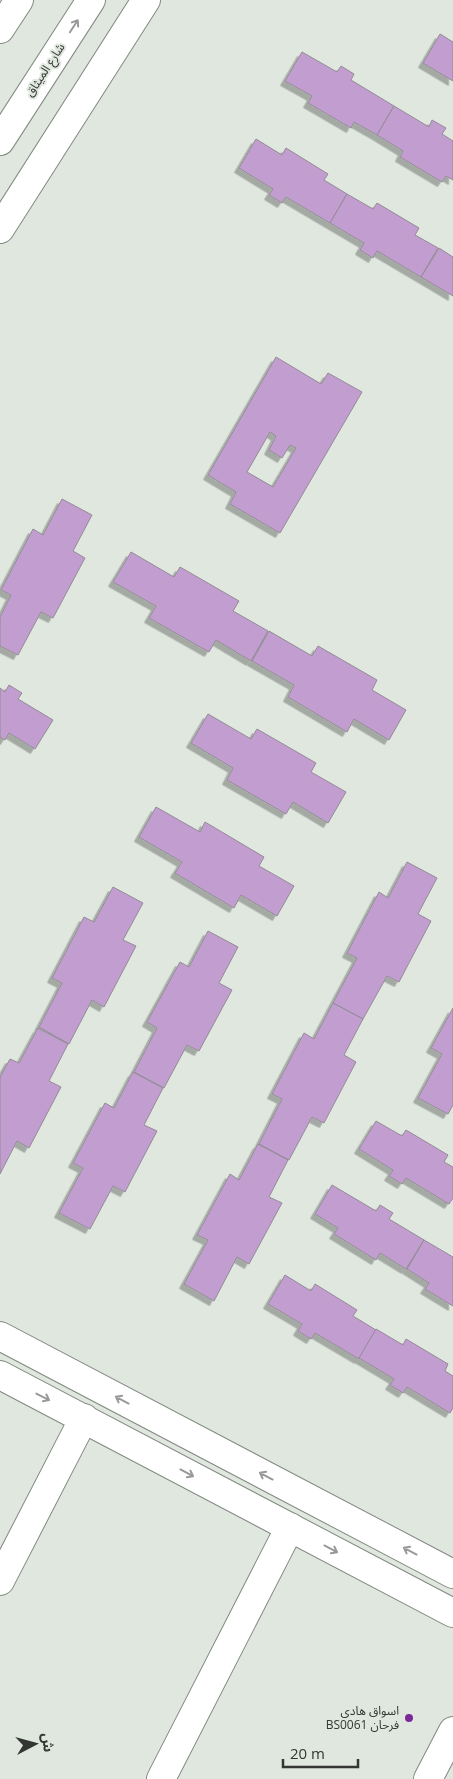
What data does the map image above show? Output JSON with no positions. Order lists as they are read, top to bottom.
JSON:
{
  "streets": {
    "street": ["شارع الميثاق"]
  },
  "places": ["اسواق هادي BS0061 فرحان"],
  "scale_bar": "20 m",
  "north": "right"
}
